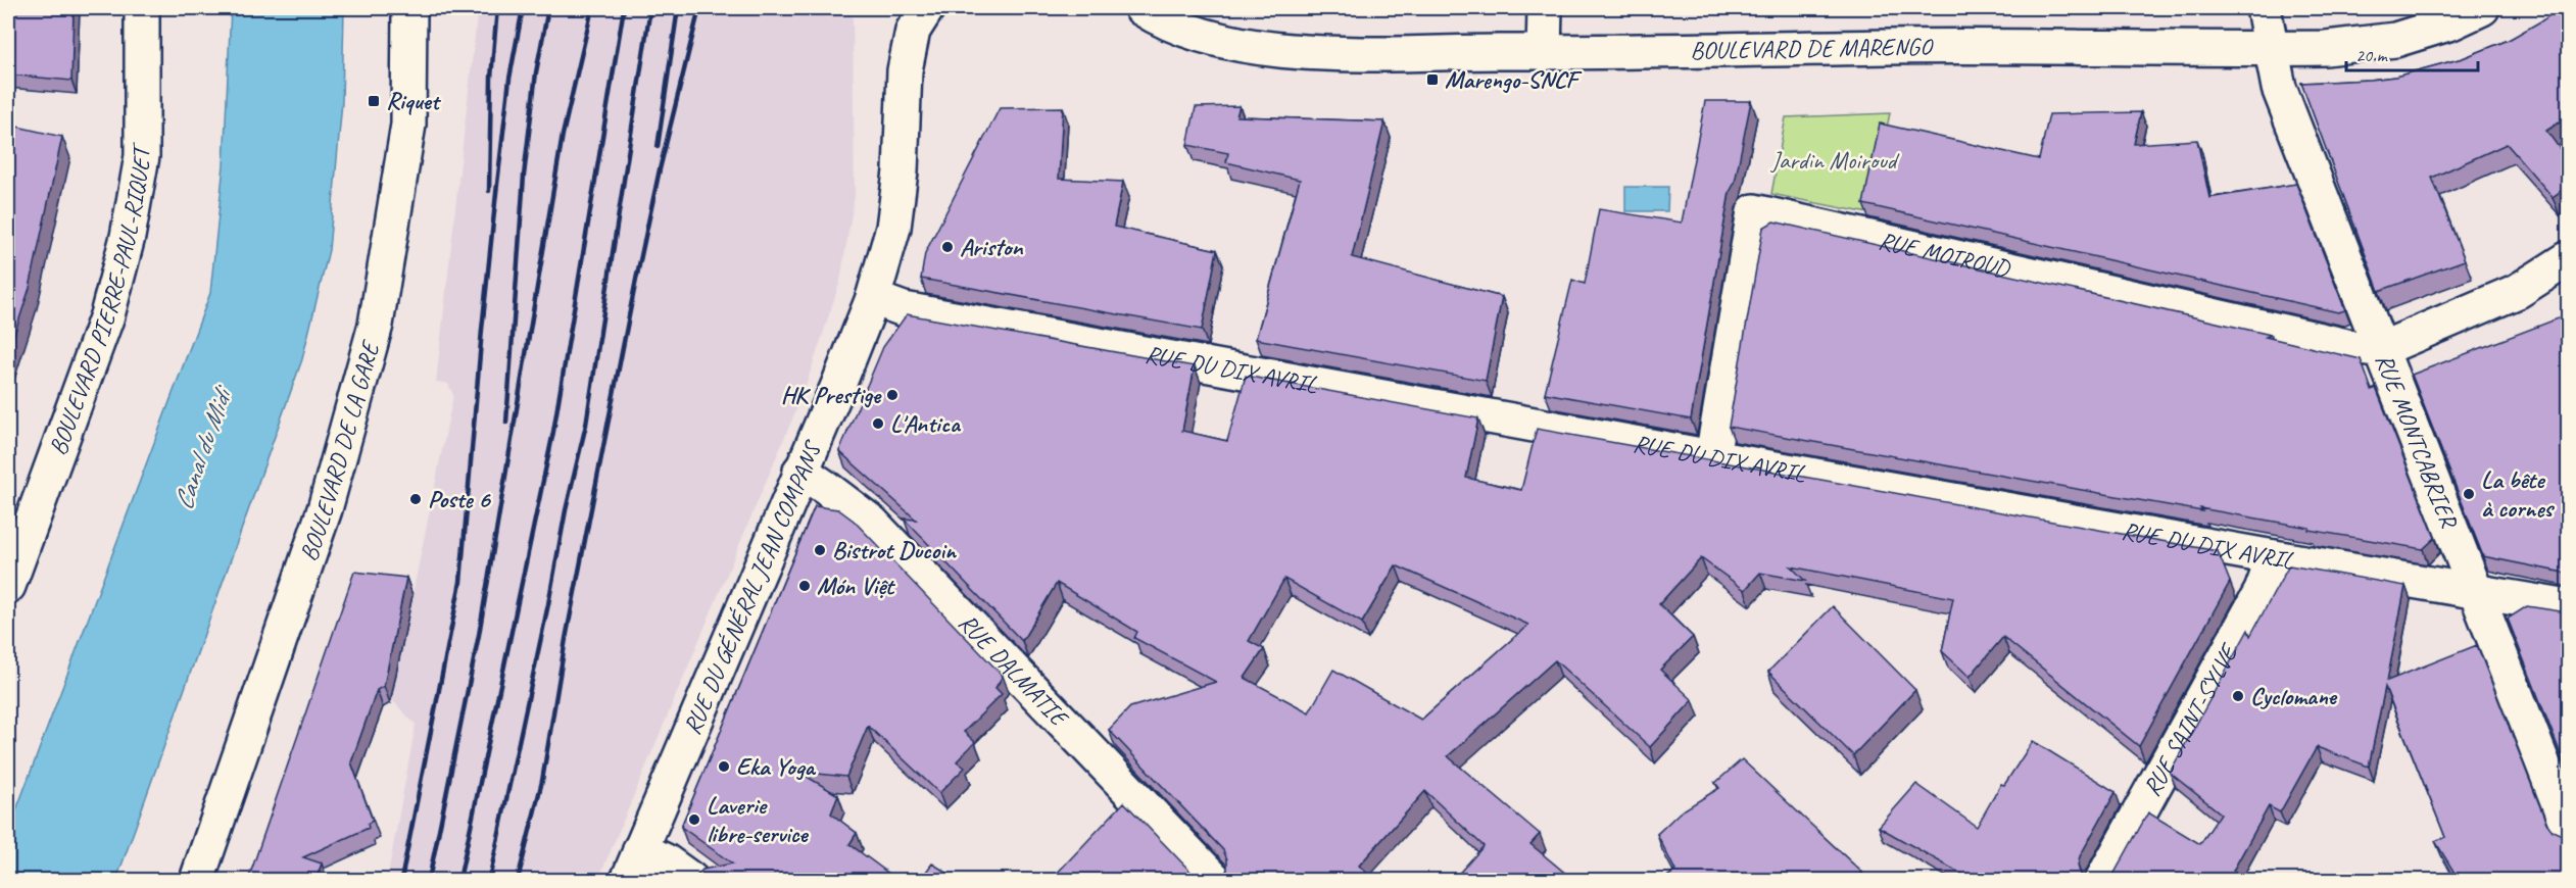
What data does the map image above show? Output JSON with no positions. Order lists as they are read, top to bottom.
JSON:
{
  "streets": {
    "street": [
      "BOULEVARD DE MARENGO",
      "RUE MOIROUD",
      "BOULEVARD PIERRE-PAUL-RIQUET",
      "RUE DU DIX AVRIL",
      "RUE MONTCABRIER",
      "BOULEVARD DE LA GARE",
      "RUE DU GÉNÉRAL JEAN COMPANS",
      "RUE DALMATIE",
      "RUE SAINT-SYLVE"
    ]
  },
  "crossings": [
    ["BOULEVARD DE MARENGO", "RUE MONTCABRIER"],
    ["RUE MOIROUD", "RUE DU DIX AVRIL"],
    ["RUE MOIROUD", "RUE MONTCABRIER"],
    ["RUE DU DIX AVRIL", "RUE MONTCABRIER"],
    ["RUE DU DIX AVRIL", "RUE DU GÉNÉRAL JEAN COMPANS"],
    ["RUE DU DIX AVRIL", "RUE SAINT-SYLVE"],
    ["RUE DU GÉNÉRAL JEAN COMPANS", "RUE DALMATIE"]
  ],
  "water": ["Canal du Midi"],
  "parks": ["Jardin Moiroud"],
  "places": {
    "transit": ["Marengo-SNCF", "Riquet"],
    "other": [
      "Ariston",
      "HK Prestige",
      "L'Antica",
      "La bête à cornes",
      "Poste 6",
      "Bistrot Ducoin",
      "Món Việt",
      "Cyclomane",
      "Eka Yoga",
      "Laverie libre-service"
    ]
  },
  "scale_bar": "20 m"
}
